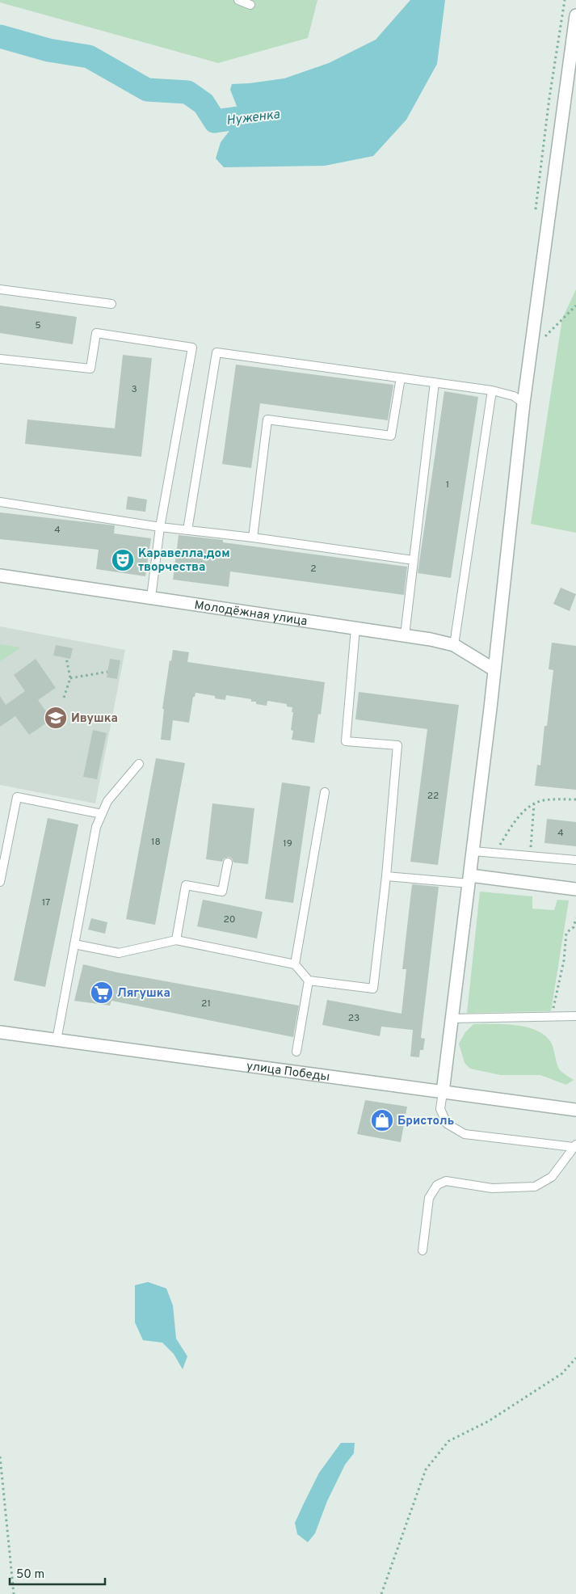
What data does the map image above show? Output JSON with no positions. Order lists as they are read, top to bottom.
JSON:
{
  "streets": {
    "street": ["Молодёжная улица", "улица Победы"]
  },
  "water": ["Нуженка"],
  "places": {
    "theatre": ["Каравелла,дом творчества"],
    "school or university": ["Ивушка"],
    "supermarket": ["Лягушка"],
    "shop": ["Бристоль"]
  },
  "house_numbers": [
    "5",
    "3",
    "1",
    "4",
    "2",
    "22",
    "4",
    "18",
    "19",
    "17",
    "20",
    "21",
    "23"
  ],
  "scale_bar": "50 m"
}
